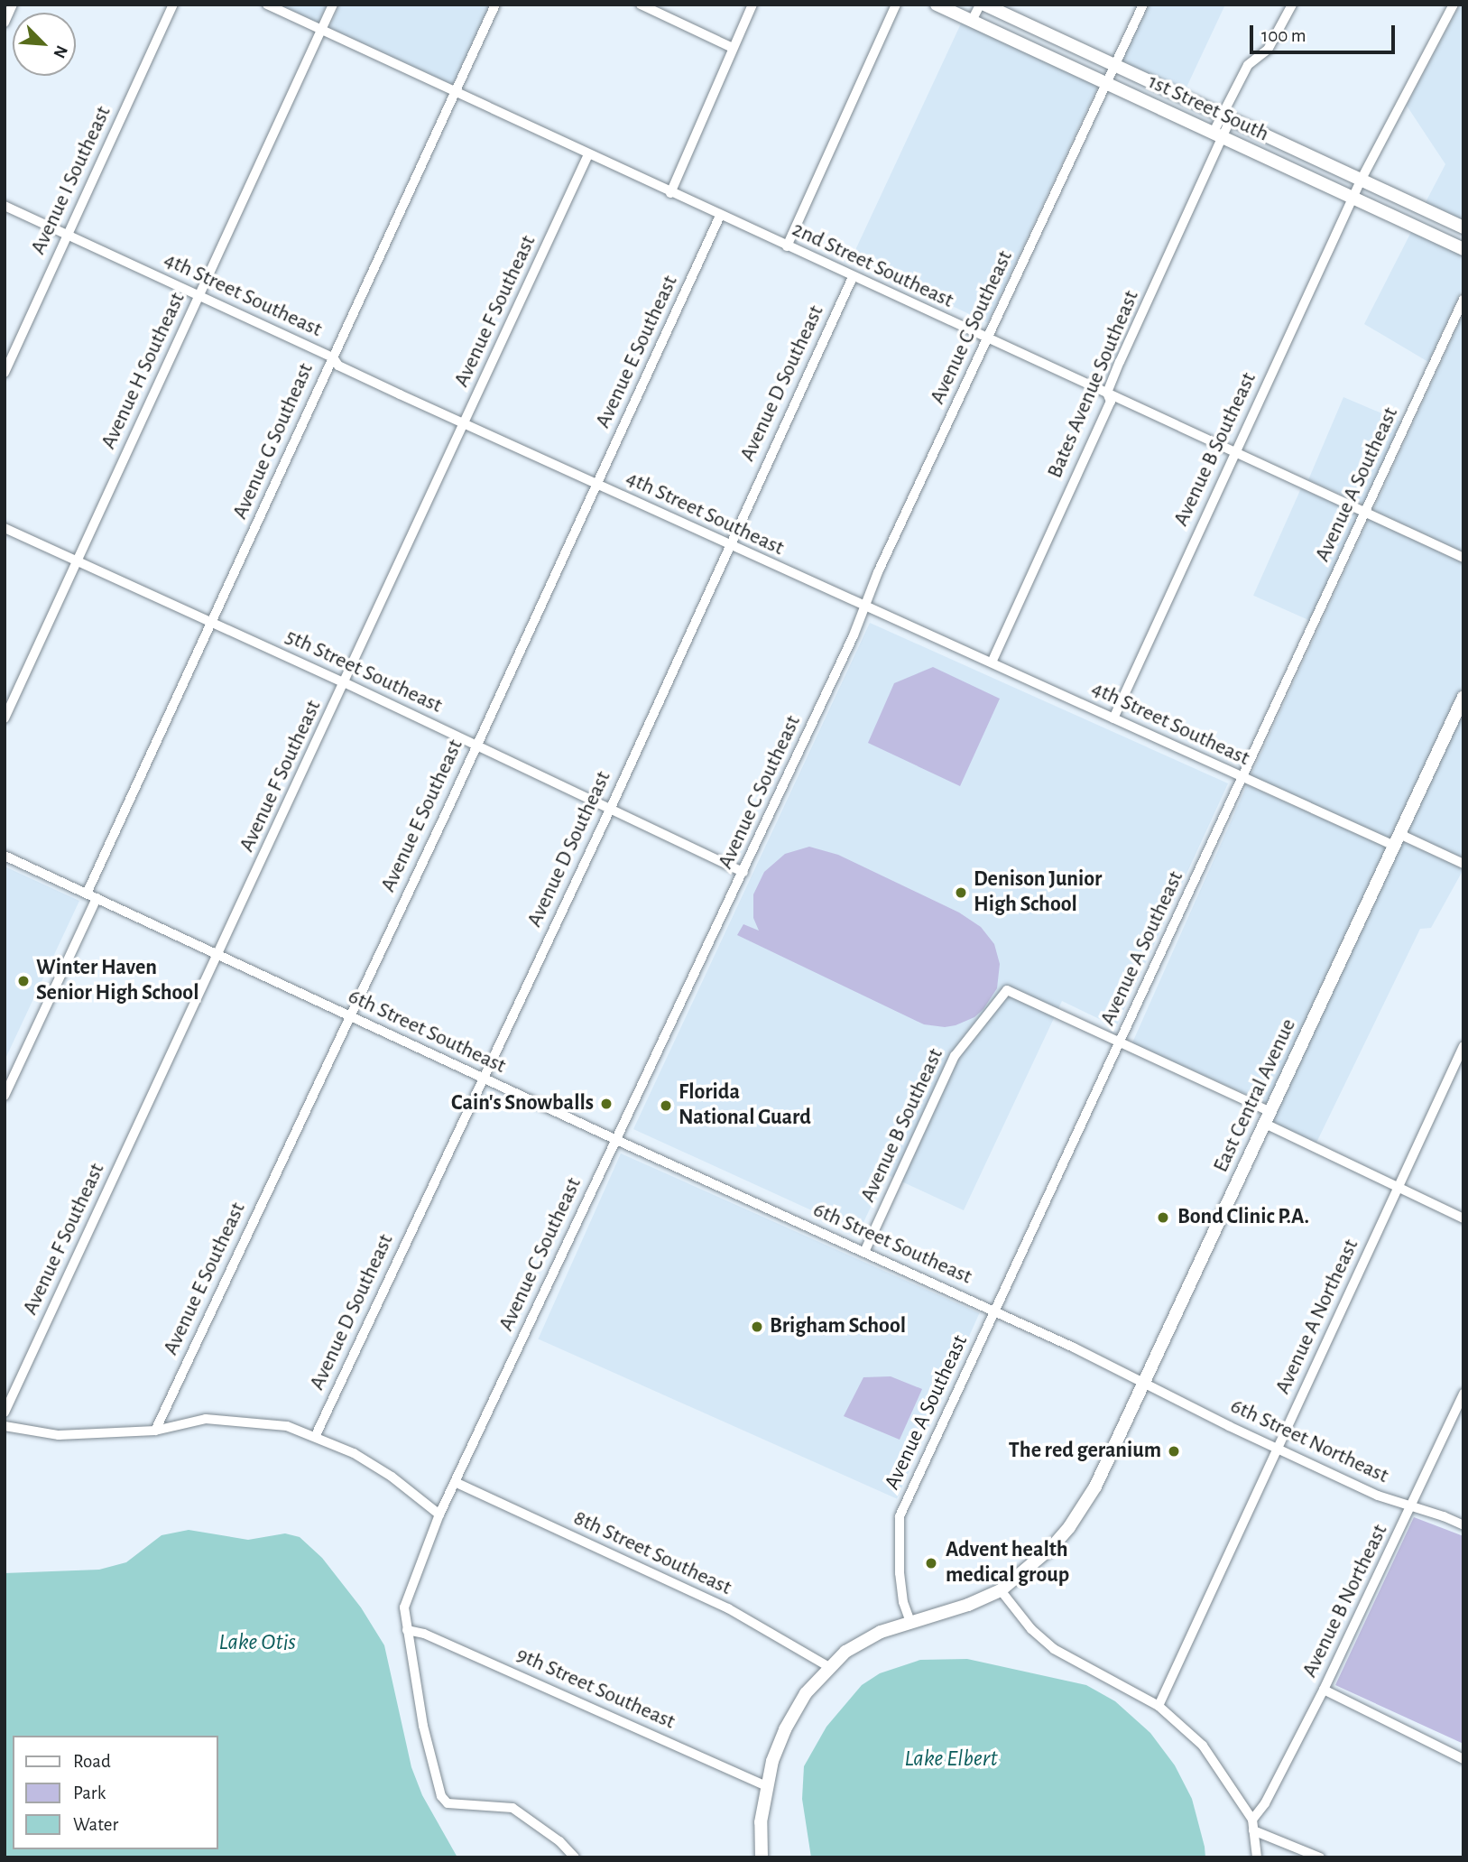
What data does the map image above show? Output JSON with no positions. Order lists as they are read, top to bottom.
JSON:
{
  "streets": {
    "main road": ["1st Street South", "East Central Avenue"],
    "street": [
      "Avenue I Southeast",
      "2nd Street Southeast",
      "4th Street Southeast",
      "Avenue F Southeast",
      "Avenue C Southeast",
      "Avenue E Southeast",
      "Avenue H Southeast",
      "Avenue D Southeast",
      "Bates Avenue Southeast",
      "Avenue G Southeast",
      "Avenue B Southeast",
      "Avenue A Southeast",
      "5th Street Southeast",
      "6th Street Southeast",
      "Avenue A Northeast",
      "6th Street Northeast",
      "8th Street Southeast",
      "Avenue B Northeast",
      "9th Street Southeast"
    ]
  },
  "crossings": [
    ["1st Street South", "Avenue C Southeast"],
    ["1st Street South", "Bates Avenue Southeast"],
    ["1st Street South", "Avenue B Southeast"],
    ["Avenue I Southeast", "4th Street Southeast"],
    ["2nd Street Southeast", "Avenue F Southeast"],
    ["2nd Street Southeast", "Avenue C Southeast"],
    ["2nd Street Southeast", "Avenue E Southeast"],
    ["2nd Street Southeast", "Avenue H Southeast"],
    ["2nd Street Southeast", "Avenue D Southeast"],
    ["2nd Street Southeast", "Bates Avenue Southeast"],
    ["2nd Street Southeast", "Avenue G Southeast"],
    ["2nd Street Southeast", "Avenue B Southeast"],
    ["2nd Street Southeast", "Avenue A Southeast"],
    ["4th Street Southeast", "Avenue F Southeast"],
    ["4th Street Southeast", "Avenue C Southeast"],
    ["4th Street Southeast", "Avenue E Southeast"],
    ["4th Street Southeast", "Avenue H Southeast"],
    ["4th Street Southeast", "Avenue D Southeast"],
    ["4th Street Southeast", "Bates Avenue Southeast"],
    ["4th Street Southeast", "Avenue G Southeast"],
    ["4th Street Southeast", "Avenue B Southeast"],
    ["4th Street Southeast", "Avenue A Southeast"],
    ["4th Street Southeast", "East Central Avenue"],
    ["Avenue F Southeast", "5th Street Southeast"],
    ["Avenue F Southeast", "6th Street Southeast"],
    ["Avenue C Southeast", "5th Street Southeast"],
    ["Avenue C Southeast", "6th Street Southeast"],
    ["Avenue C Southeast", "8th Street Southeast"],
    ["Avenue C Southeast", "9th Street Southeast"],
    ["Avenue E Southeast", "5th Street Southeast"],
    ["Avenue E Southeast", "6th Street Southeast"],
    ["Avenue H Southeast", "5th Street Southeast"],
    ["Avenue D Southeast", "5th Street Southeast"],
    ["Avenue D Southeast", "6th Street Southeast"],
    ["Avenue G Southeast", "5th Street Southeast"],
    ["Avenue G Southeast", "6th Street Southeast"],
    ["Avenue B Southeast", "Avenue A Southeast"],
    ["Avenue B Southeast", "6th Street Southeast"],
    ["Avenue A Southeast", "6th Street Southeast"],
    ["Avenue A Southeast", "East Central Avenue"],
    ["6th Street Southeast", "East Central Avenue"],
    ["6th Street Southeast", "6th Street Northeast"],
    ["East Central Avenue", "6th Street Northeast"],
    ["East Central Avenue", "8th Street Southeast"],
    ["East Central Avenue", "9th Street Southeast"],
    ["Avenue A Northeast", "6th Street Northeast"],
    ["6th Street Northeast", "Avenue B Northeast"]
  ],
  "water": ["Lake Otis", "Lake Elbert"],
  "places": [
    "Denison Junior High School",
    "Winter Haven Senior High School",
    "Cain's Snowballs",
    "Florida National Guard",
    "Bond Clinic P.A.",
    "Brigham School",
    "The red geranium",
    "Advent health medical group"
  ],
  "legend": ["Road", "Park", "Water"],
  "scale_bar": "100 m",
  "north": "bottom right"
}
